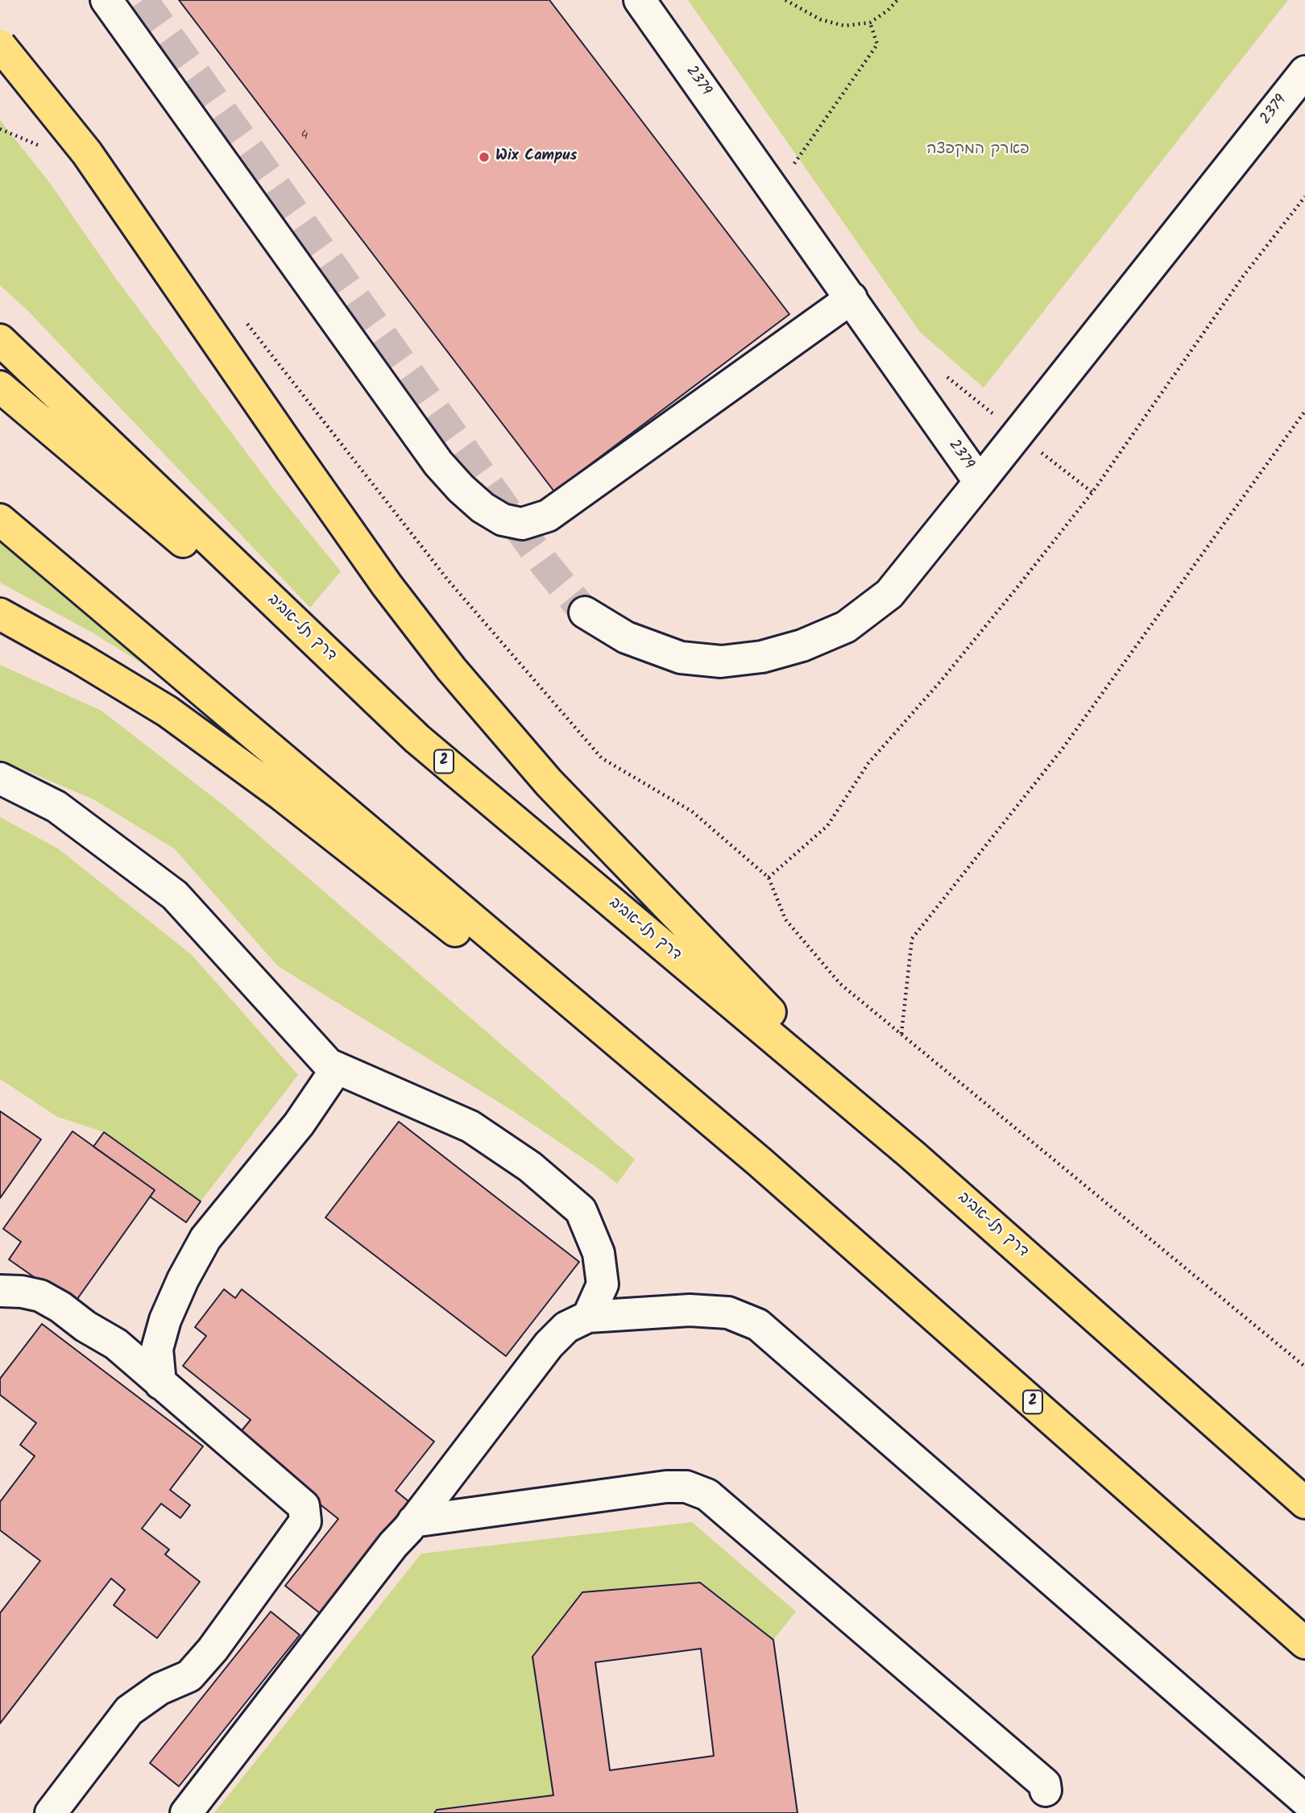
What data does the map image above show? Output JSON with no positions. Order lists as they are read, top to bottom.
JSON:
{
  "streets": {
    "highway": ["דרך תל-אביב", "2"],
    "street": ["2379"]
  },
  "parks": ["פארק המקפצה"],
  "places": ["Wix Campus"],
  "house_numbers": ["4"]
}
